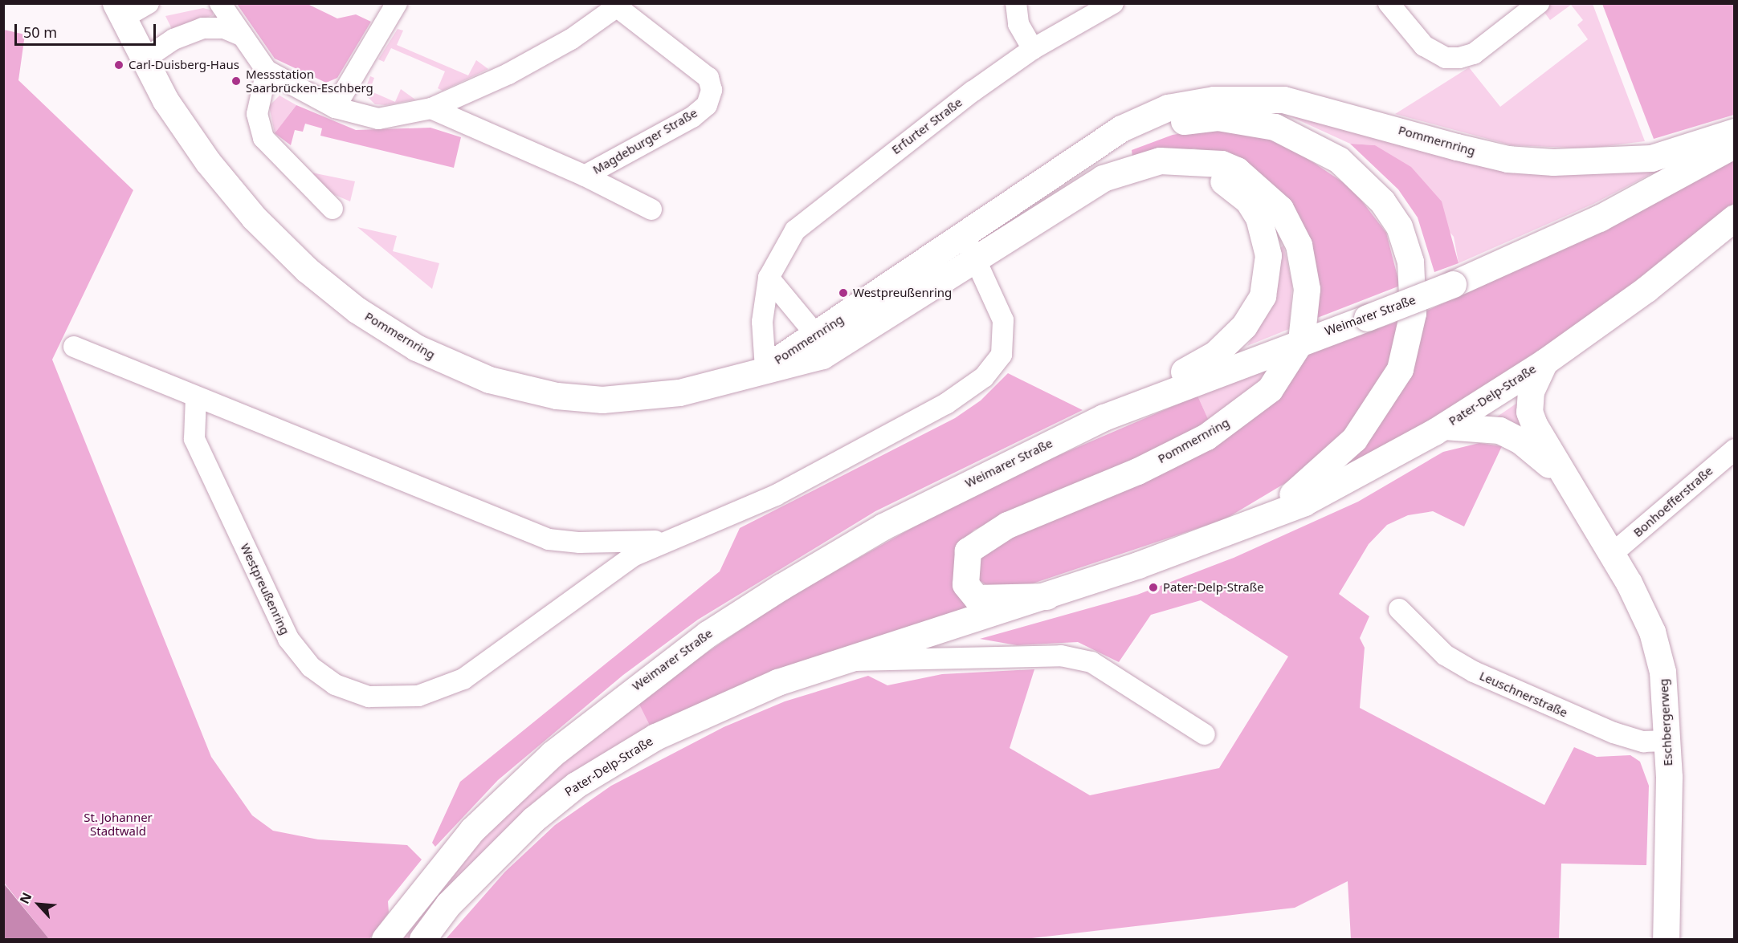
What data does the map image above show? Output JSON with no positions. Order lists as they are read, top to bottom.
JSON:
{
  "streets": {
    "street": [
      "Erfurter Straße",
      "Pommernring",
      "Magdeburger Straße",
      "Weimarer Straße",
      "Pater-Delp-Straße",
      "Bonhoefferstraße",
      "Westpreußenring",
      "Leuschnerstraße",
      "Eschbergerweg"
    ]
  },
  "crossings": [
    ["Erfurter Straße", "Pommernring"],
    ["Pommernring", "Weimarer Straße"],
    ["Pommernring", "Pater-Delp-Straße"],
    ["Pommernring", "Westpreußenring"],
    ["Pater-Delp-Straße", "Eschbergerweg"],
    ["Bonhoefferstraße", "Eschbergerweg"],
    ["Leuschnerstraße", "Eschbergerweg"]
  ],
  "parks": ["St. Johanner Stadtwald"],
  "places": [
    "Carl-Duisberg-Haus",
    "Messstation Saarbrücken-Eschberg",
    "Westpreußenring",
    "Pater-Delp-Straße"
  ],
  "scale_bar": "50 m",
  "north": "top left"
}
